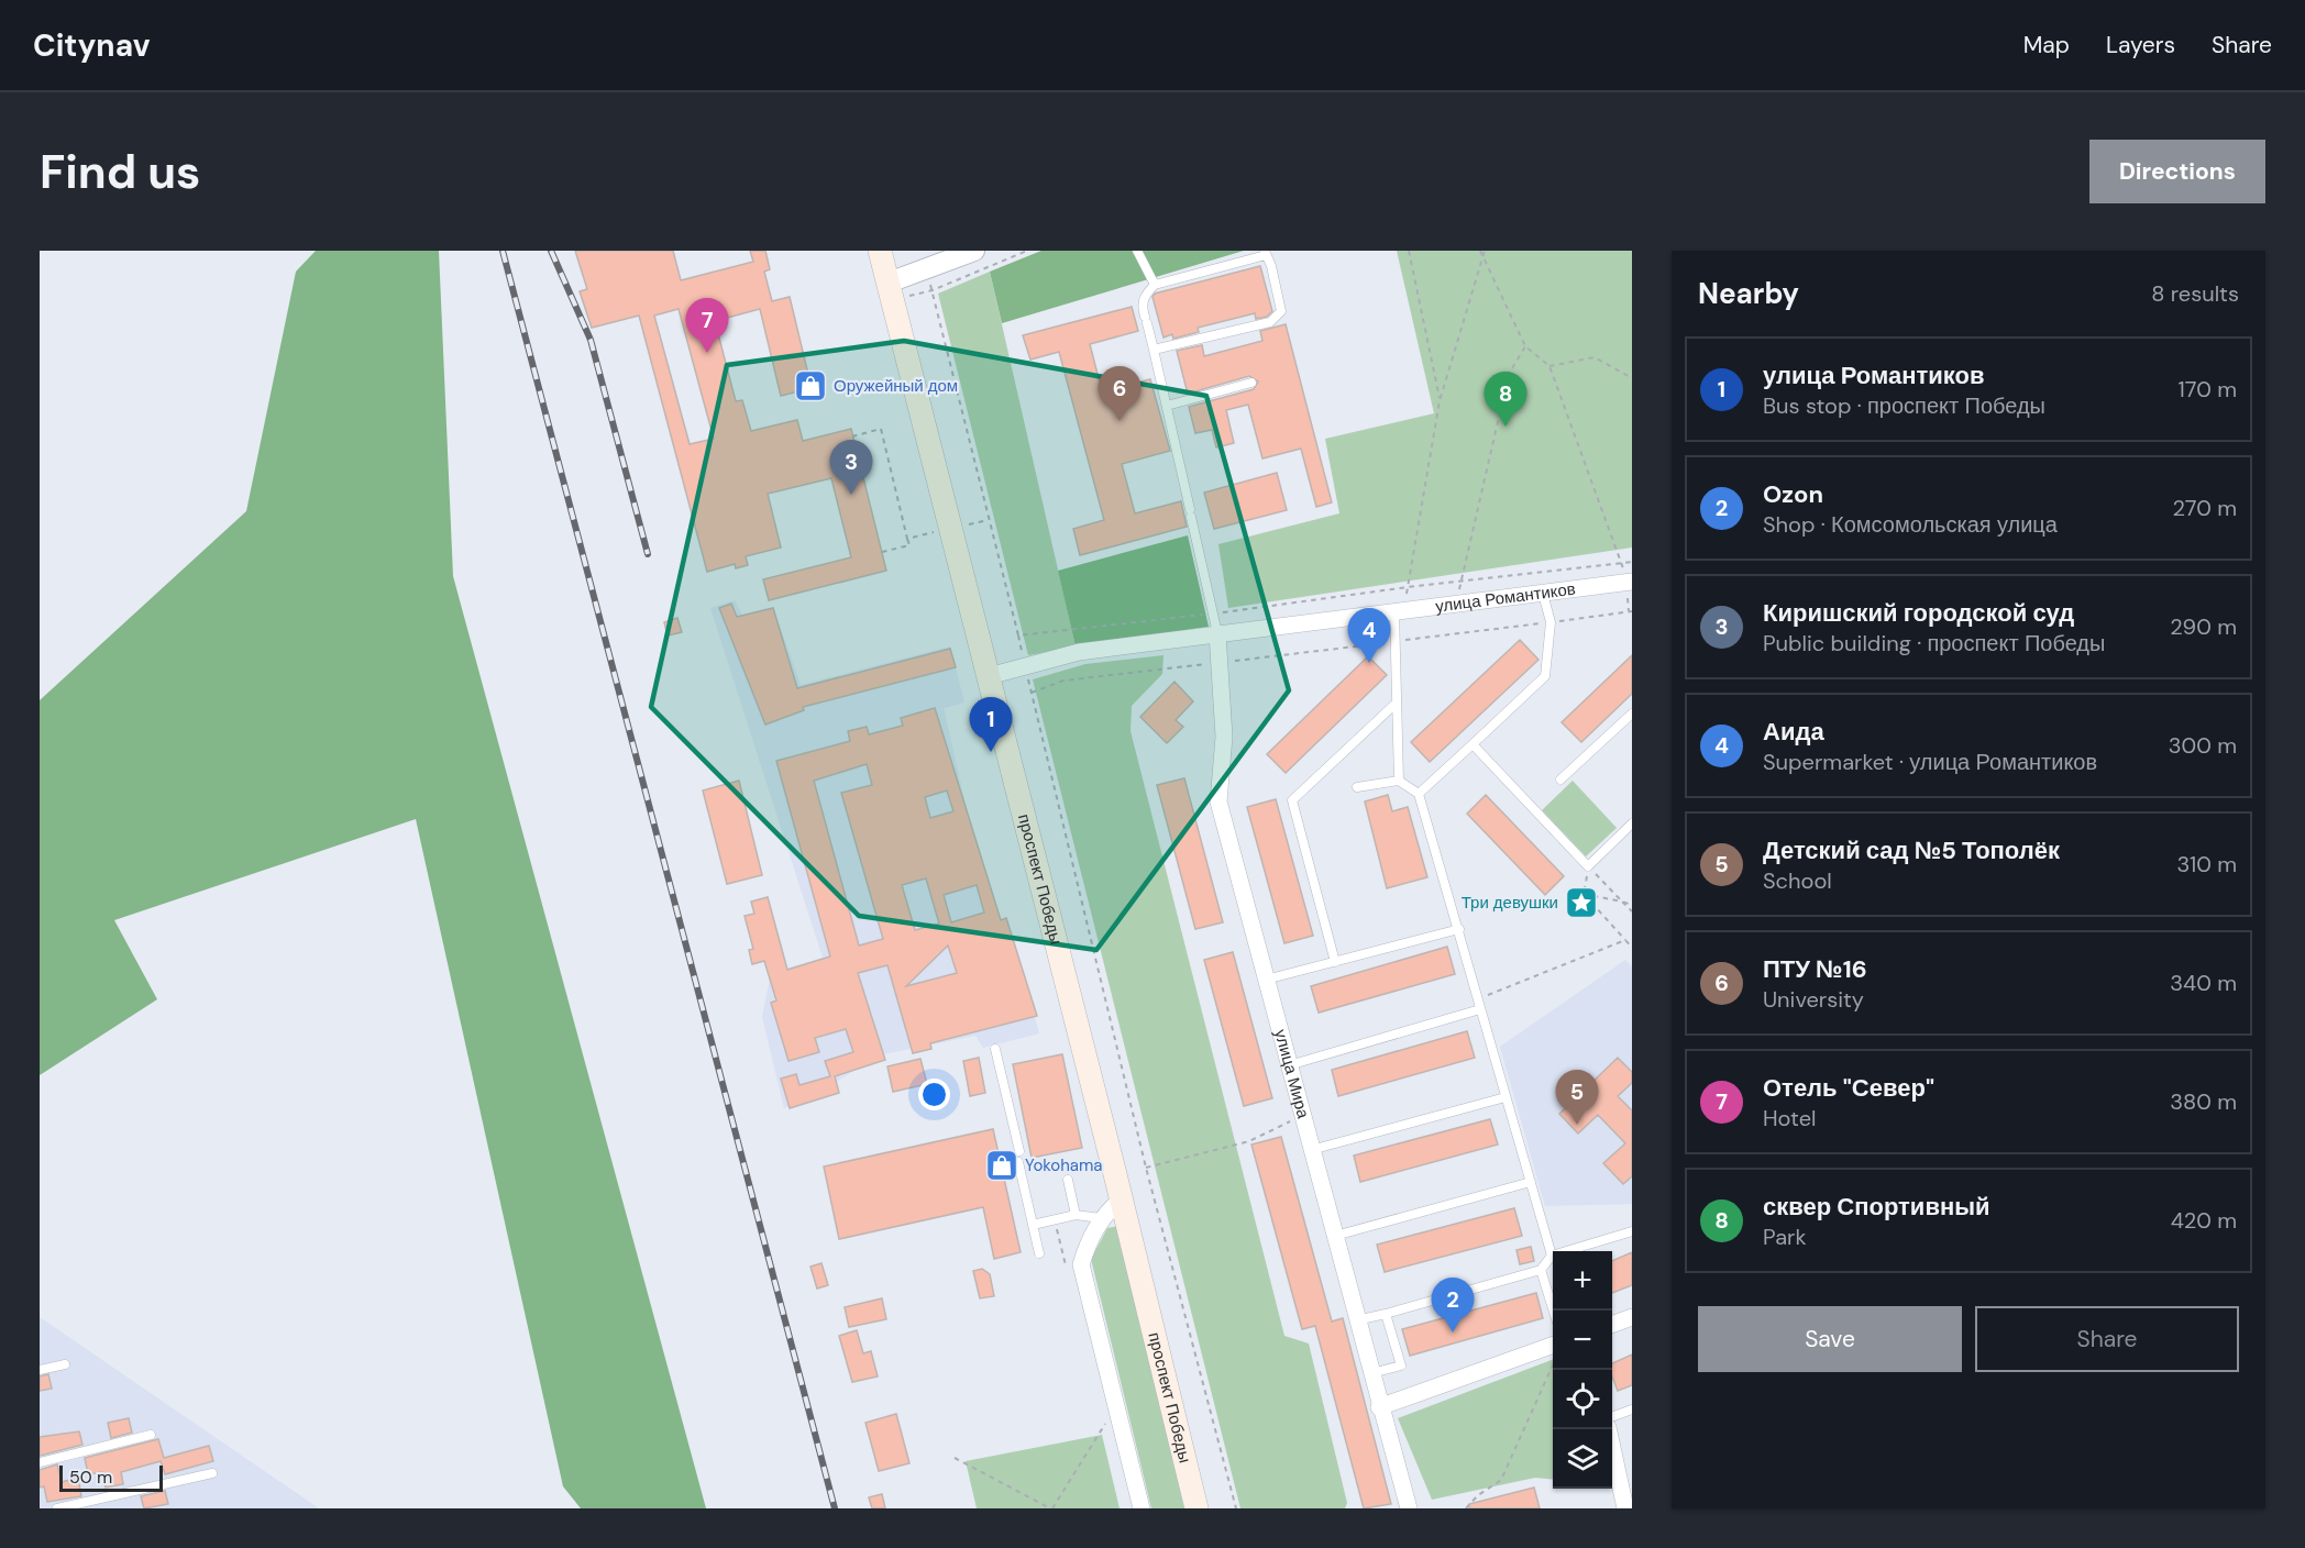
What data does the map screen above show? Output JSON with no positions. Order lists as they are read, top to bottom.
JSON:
{
  "streets": {
    "main road": ["проспект Победы"],
    "street": ["улица Романтиков", "улица Мира"]
  },
  "crossings": [
    ["улица Романтиков", "проспект Победы"],
    ["улица Романтиков", "улица Мира"]
  ],
  "places": {
    "shop": ["Оружейный дом", "Yokohama"],
    "place": ["Три девушки"]
  },
  "scale_bar": "50 m",
  "page": {
    "header": "Citynav",
    "nav": ["Map", "Layers", "Share"],
    "buttons": [
      "Directions",
      ["Save", "Share"]
    ],
    "title": "Find us",
    "heading": ["Nearby", "8 results"],
    "pins": [
      "7",
      "6",
      "8",
      "3",
      "4",
      "1",
      "5",
      "2"
    ],
    "list": [
      {
        "mark": "1",
        "name": "улица Романтиков",
        "note": "Bus stop · проспект Победы",
        "value": "170 m"
      },
      {
        "mark": "2",
        "name": "Ozon",
        "note": "Shop · Комсомольская улица",
        "value": "270 m"
      },
      {
        "mark": "3",
        "name": "Киришский городской суд",
        "note": "Public building · проспект Победы",
        "value": "290 m"
      },
      {
        "mark": "4",
        "name": "Аида",
        "note": "Supermarket · улица Романтиков",
        "value": "300 m"
      },
      {
        "mark": "5",
        "name": "Детский сад №5 Тополёк",
        "note": "School",
        "value": "310 m"
      },
      {
        "mark": "6",
        "name": "ПТУ №16",
        "note": "University",
        "value": "340 m"
      },
      {
        "mark": "7",
        "name": "Отель \"Север\"",
        "note": "Hotel",
        "value": "380 m"
      },
      {
        "mark": "8",
        "name": "сквер Спортивный",
        "note": "Park",
        "value": "420 m"
      }
    ],
    "map_buttons": ["+", "−"],
    "scale": "50 m"
  }
}
